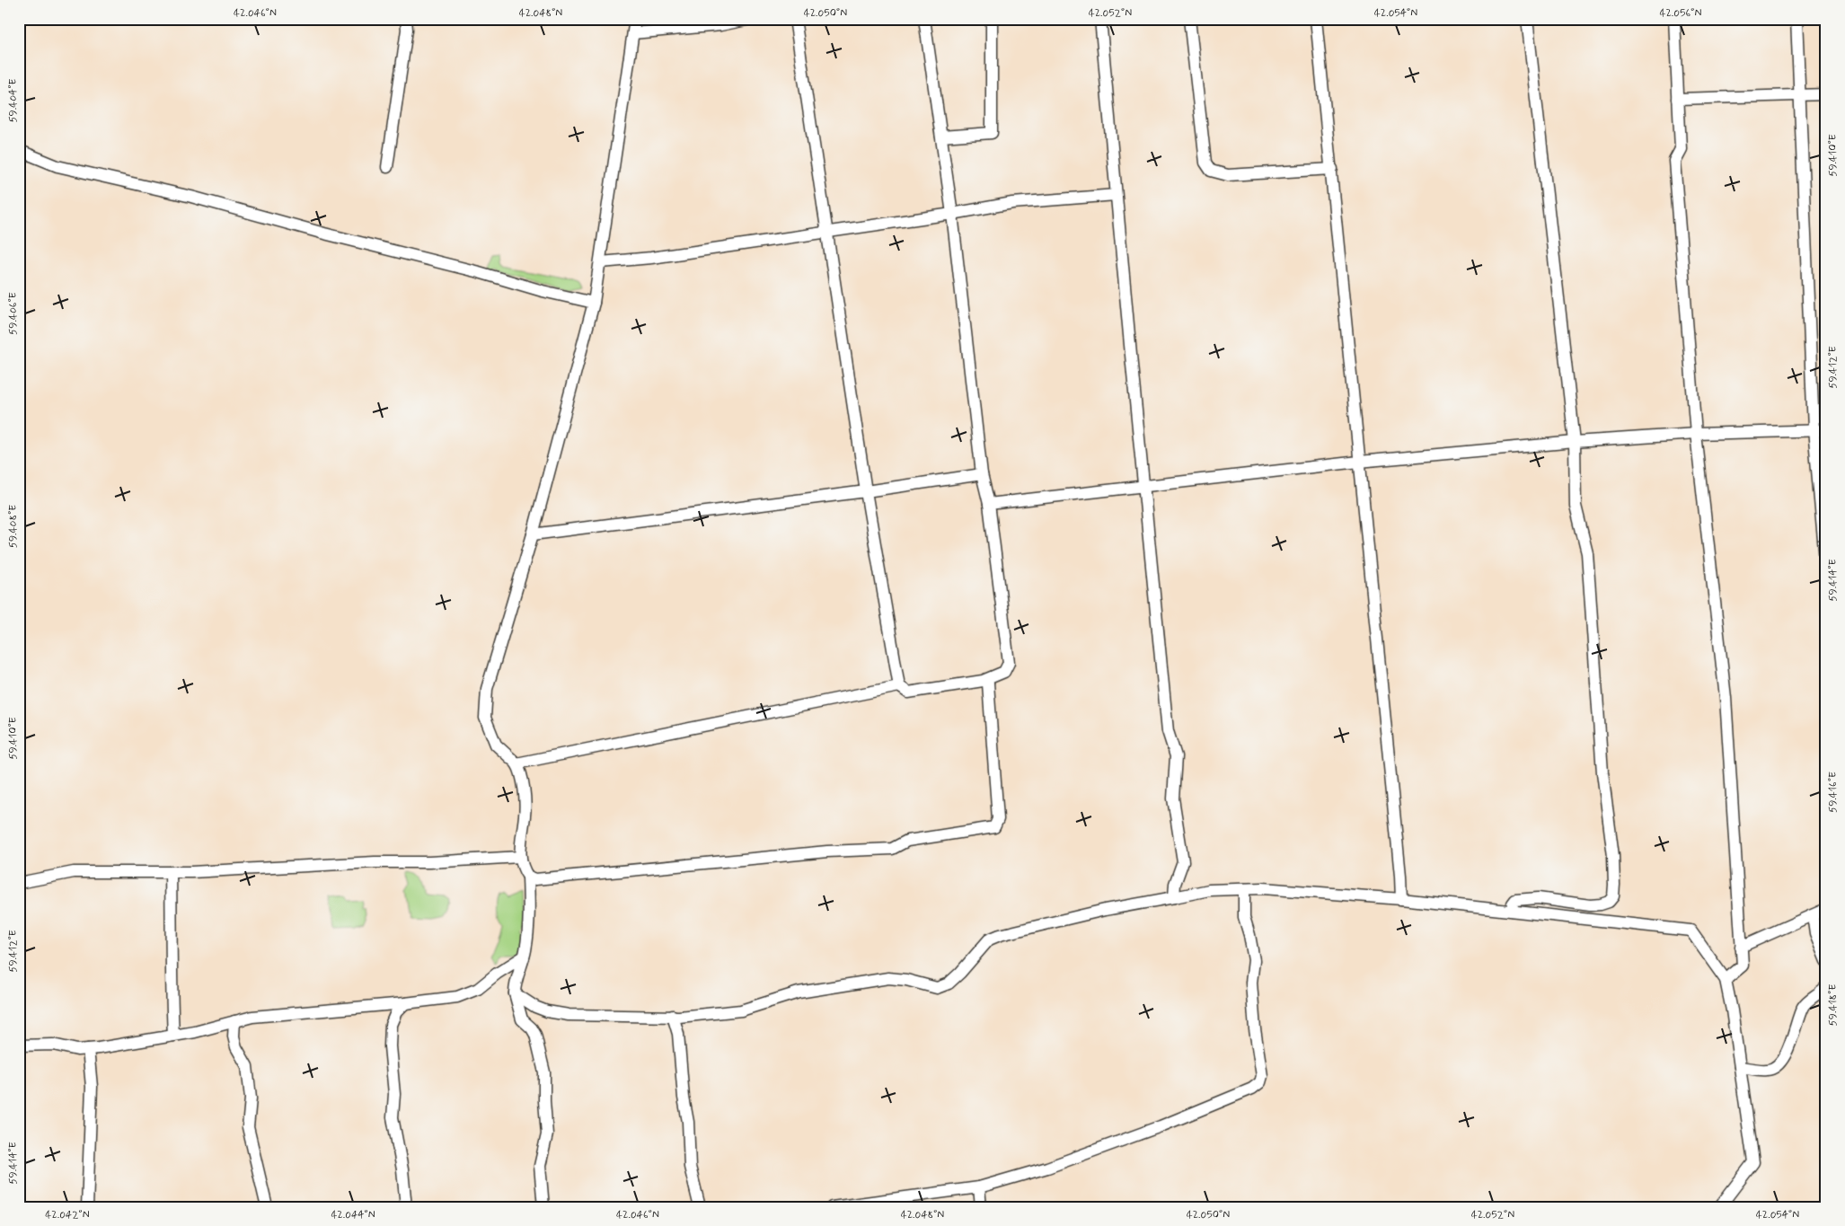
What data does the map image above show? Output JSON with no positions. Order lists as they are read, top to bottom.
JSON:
{
  "coordinates": [
    "42.046°N",
    "42.048°N",
    "42.050°N",
    "42.052°N",
    "42.054°N",
    "42.056°N",
    "59.404°E",
    "59.410°E",
    "59.406°E",
    "59.412°E",
    "59.408°E",
    "59.414°E",
    "59.416°E",
    "59.418°E",
    "42.042°N",
    "42.044°N"
  ]
}
